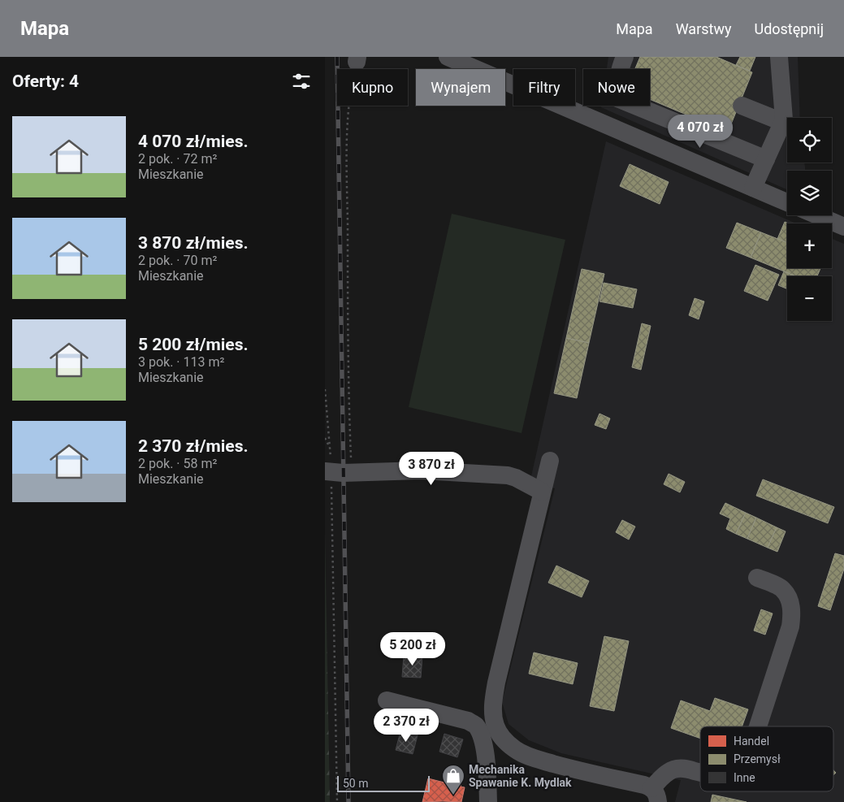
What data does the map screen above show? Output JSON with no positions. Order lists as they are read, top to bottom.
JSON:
{
  "places": {
    "shop": ["Mechanika Spawanie K. Mydlak"]
  },
  "legend": ["Handel", "Przemysł", "Inne"],
  "scale_bar": "50 m",
  "page": {
    "header": "Mapa",
    "nav": ["Mapa", "Warstwy", "Udostępnij"],
    "heading": "Oferty: 4",
    "chip": [
      "Kupno",
      "Wynajem",
      "Filtry",
      "Nowe"
    ],
    "list": [
      {
        "name": "4 070 zł/mies.",
        "note": "2 pok. · 72 m² · Mieszkanie"
      },
      {
        "name": "3 870 zł/mies.",
        "note": "2 pok. · 70 m² · Mieszkanie"
      },
      {
        "name": "5 200 zł/mies.",
        "note": "3 pok. · 113 m² · Mieszkanie"
      },
      {
        "name": "2 370 zł/mies.",
        "note": "2 pok. · 58 m² · Mieszkanie"
      }
    ],
    "price": [
      "4 070 zł",
      "3 870 zł",
      "5 200 zł",
      "2 370 zł"
    ],
    "map_buttons": ["+", "−"],
    "scale": "50 m"
  }
}
